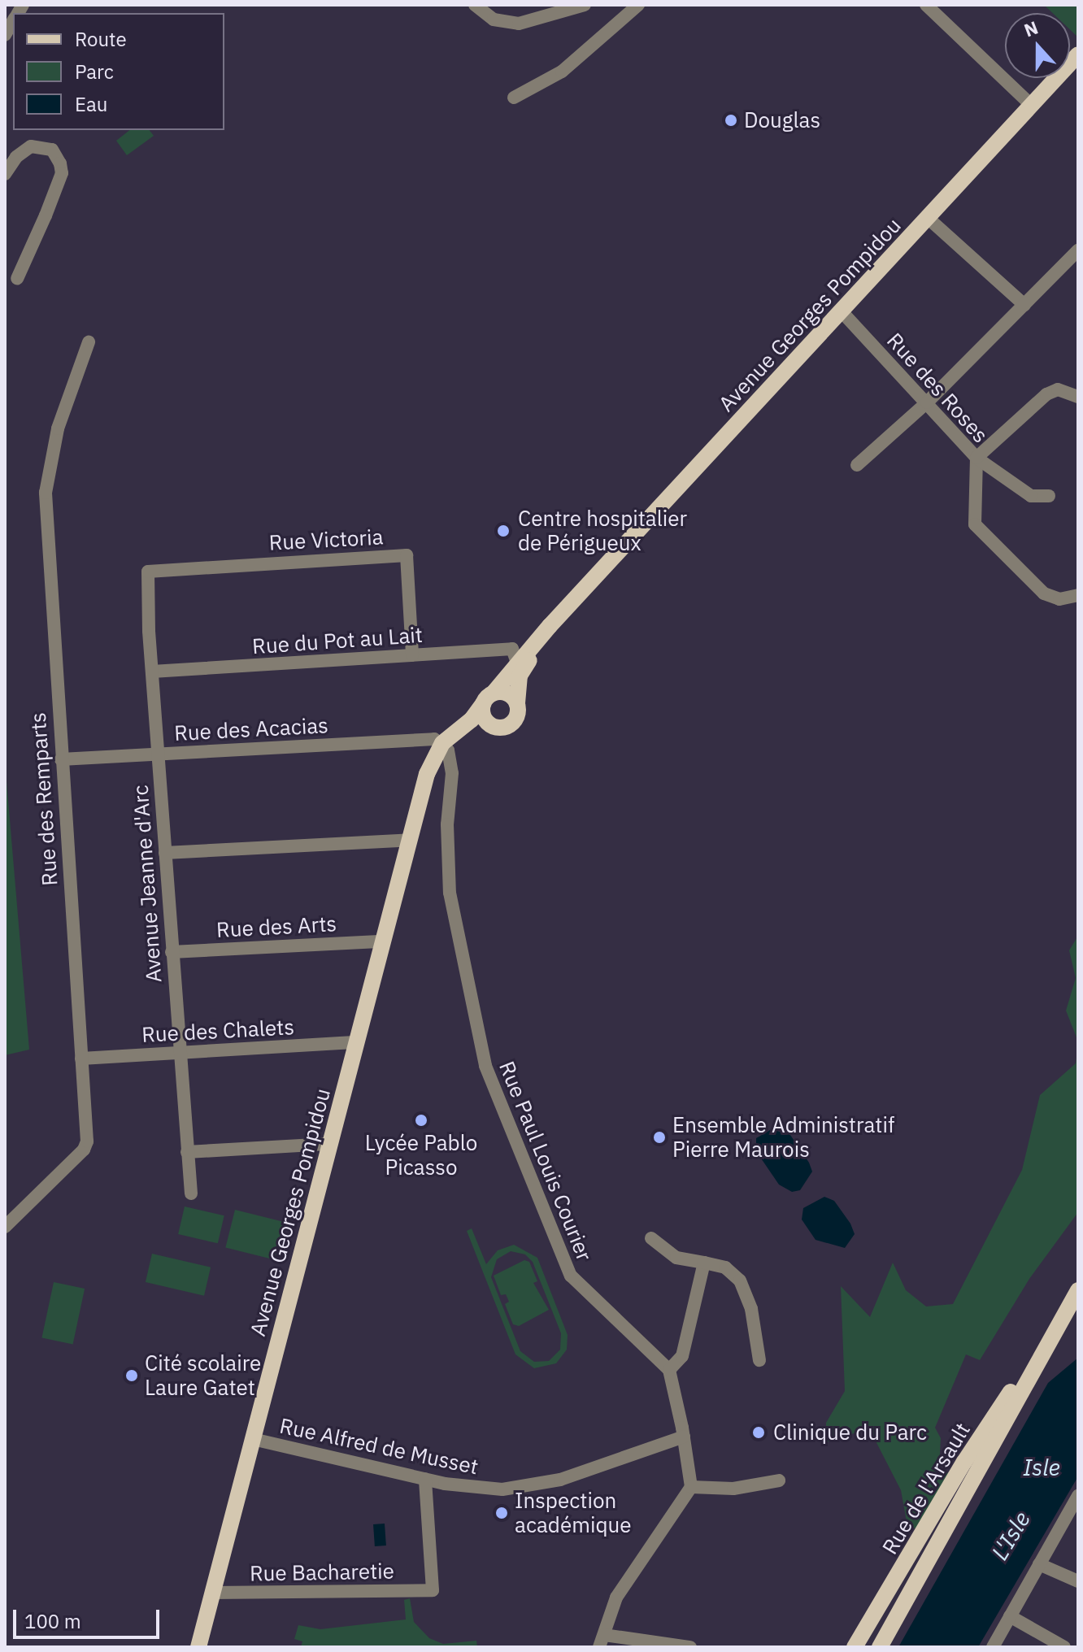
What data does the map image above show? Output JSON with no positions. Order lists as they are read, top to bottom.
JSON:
{
  "streets": {
    "main road": ["Avenue Georges Pompidou", "Rue de l'Arsault"],
    "street": [
      "Rue des Roses",
      "Rue Victoria",
      "Rue du Pot au Lait",
      "Rue des Acacias",
      "Rue des Remparts",
      "Avenue Jeanne d'Arc",
      "Rue des Arts",
      "Rue des Chalets",
      "Rue Paul Louis Courier",
      "Rue Alfred de Musset",
      "Rue Bacharetie"
    ]
  },
  "crossings": [
    ["Avenue Georges Pompidou", "Rue des Roses"],
    ["Avenue Georges Pompidou", "Rue du Pot au Lait"],
    ["Avenue Georges Pompidou", "Rue des Acacias"],
    ["Avenue Georges Pompidou", "Rue des Arts"],
    ["Avenue Georges Pompidou", "Rue des Chalets"],
    ["Avenue Georges Pompidou", "Rue Paul Louis Courier"],
    ["Avenue Georges Pompidou", "Rue Alfred de Musset"],
    ["Avenue Georges Pompidou", "Rue Bacharetie"],
    ["Rue Victoria", "Rue du Pot au Lait"],
    ["Rue Victoria", "Avenue Jeanne d'Arc"],
    ["Rue du Pot au Lait", "Avenue Jeanne d'Arc"],
    ["Rue des Acacias", "Rue des Remparts"],
    ["Rue des Acacias", "Avenue Jeanne d'Arc"],
    ["Rue des Acacias", "Rue Paul Louis Courier"],
    ["Rue des Remparts", "Rue des Chalets"],
    ["Avenue Jeanne d'Arc", "Rue des Arts"],
    ["Avenue Jeanne d'Arc", "Rue des Chalets"],
    ["Rue Alfred de Musset", "Rue Bacharetie"]
  ],
  "water": ["Isle", "L'Isle"],
  "places": [
    "Douglas",
    "Centre hospitalier de Périgueux",
    "Lycée Pablo Picasso",
    "Ensemble Administratif Pierre Maurois",
    "Cité scolaire Laure Gatet",
    "Clinique du Parc",
    "Inspection académique"
  ],
  "legend": ["Route", "Parc", "Eau"],
  "scale_bar": "100 m",
  "north": "top"
}
